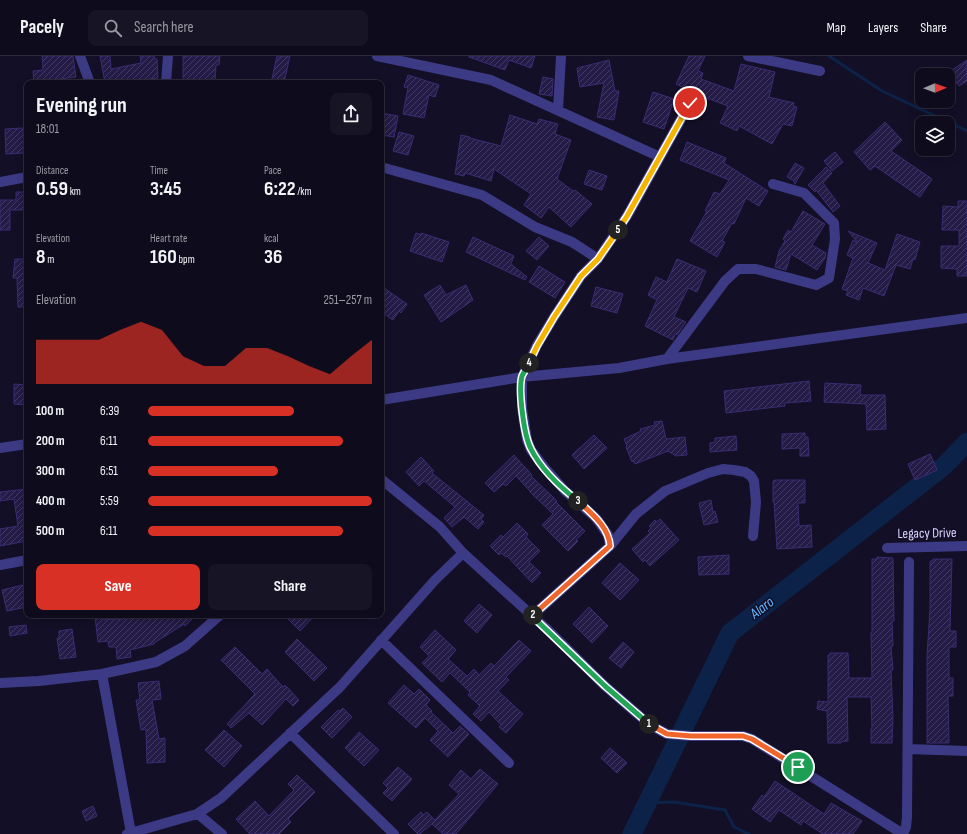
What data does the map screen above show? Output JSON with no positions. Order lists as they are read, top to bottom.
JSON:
{
  "streets": {
    "street": ["Legacy Drive"]
  },
  "water": ["Alaro"],
  "north": "right",
  "page": {
    "header": "Pacely",
    "search": "Search here",
    "nav": ["Map", "Layers", "Share"],
    "heading": ["Evening run", "18:01"],
    "stats": [
      ["Distance", "0.59 km"],
      ["Time", "3:45"],
      ["Pace", "6:22 /km"],
      ["Elevation", "8 m"],
      ["Heart rate", "160 bpm"],
      ["kcal", "36"]
    ],
    "pins": [
      "5",
      "4",
      "3",
      "2",
      "1"
    ],
    "chart": ["Elevation", "251–257 m"],
    "list": [
      {
        "name": "100 m",
        "note": "6:39"
      },
      {
        "name": "200 m",
        "note": "6:11"
      },
      {
        "name": "300 m",
        "note": "6:51"
      },
      {
        "name": "400 m",
        "note": "5:59"
      },
      {
        "name": "500 m",
        "note": "6:11"
      }
    ],
    "buttons": ["Save", "Share"]
  }
}
